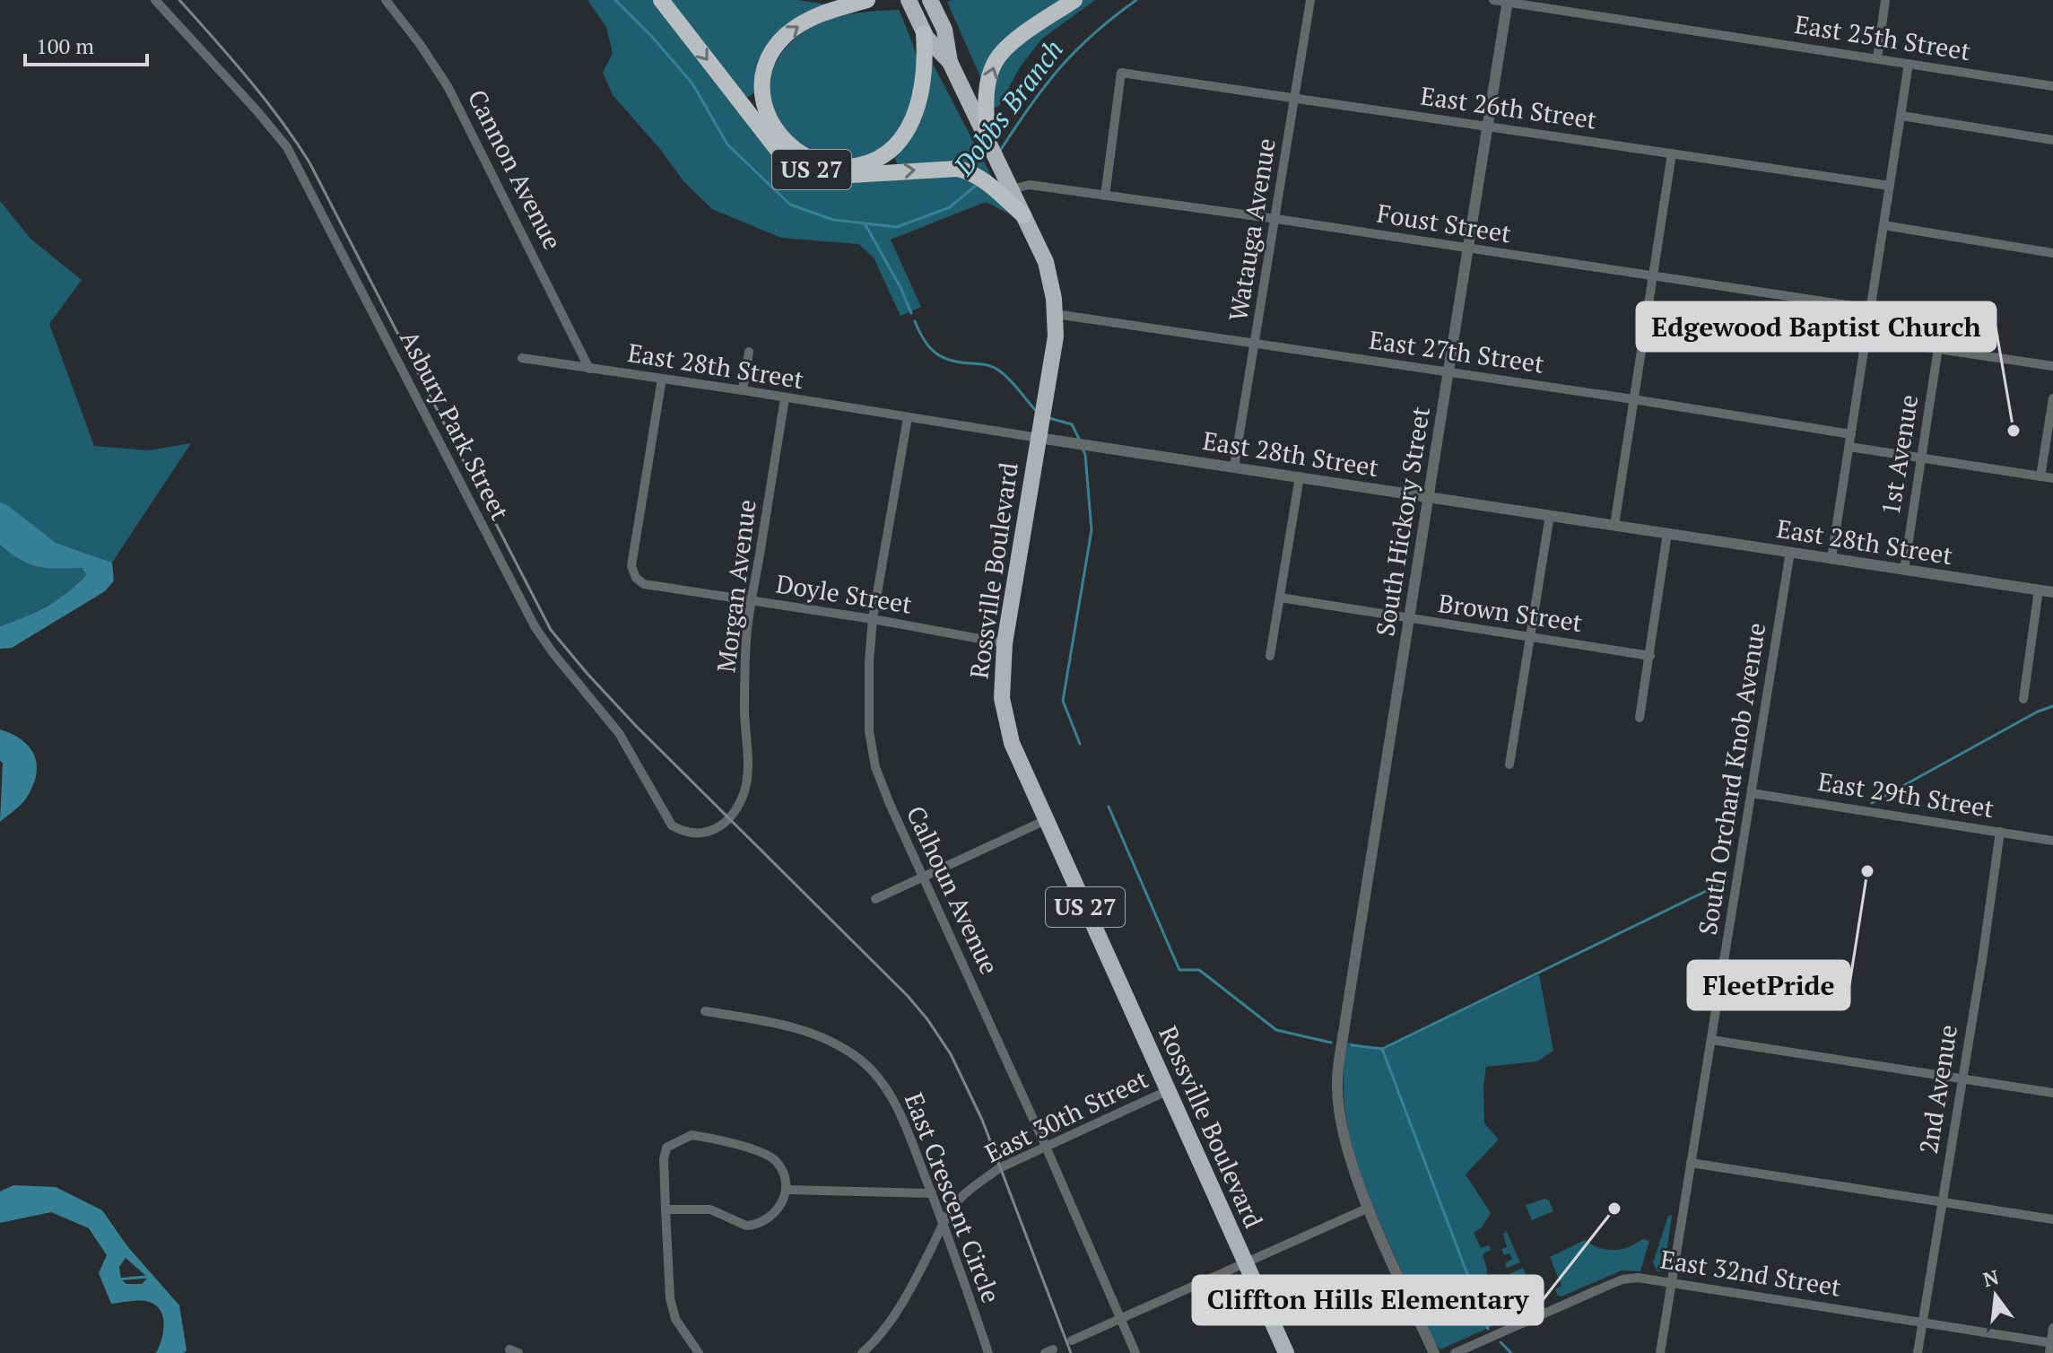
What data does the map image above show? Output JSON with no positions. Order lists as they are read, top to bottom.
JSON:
{
  "streets": {
    "highway": ["US 27", "Rossville Boulevard"],
    "street": [
      "East 25th Street",
      "East 26th Street",
      "Cannon Avenue",
      "Foust Street",
      "Watauga Avenue",
      "East 27th Street",
      "East 28th Street",
      "Asbury Park Street",
      "1st Avenue",
      "South Hickory Street",
      "Morgan Avenue",
      "Doyle Street",
      "Brown Street",
      "South Orchard Knob Avenue",
      "East 29th Street",
      "Calhoun Avenue",
      "2nd Avenue",
      "East 30th Street",
      "East Crescent Circle",
      "East 32nd Street"
    ]
  },
  "crossings": [
    ["East 25th Street", "South Hickory Street"],
    ["East 26th Street", "Foust Street"],
    ["East 26th Street", "Watauga Avenue"],
    ["East 26th Street", "South Hickory Street"],
    ["Cannon Avenue", "East 28th Street"],
    ["US 27", "Rossville Boulevard"],
    ["Foust Street", "Watauga Avenue"],
    ["Foust Street", "South Hickory Street"],
    ["Foust Street", "Rossville Boulevard"],
    ["Watauga Avenue", "East 27th Street"],
    ["Watauga Avenue", "East 28th Street"],
    ["East 27th Street", "South Hickory Street"],
    ["East 27th Street", "Rossville Boulevard"],
    ["East 28th Street", "1st Avenue"],
    ["East 28th Street", "South Hickory Street"],
    ["East 28th Street", "Rossville Boulevard"],
    ["East 28th Street", "Morgan Avenue"],
    ["East 28th Street", "Doyle Street"],
    ["East 28th Street", "South Orchard Knob Avenue"],
    ["East 28th Street", "Calhoun Avenue"],
    ["Asbury Park Street", "Morgan Avenue"],
    ["South Hickory Street", "Brown Street"],
    ["Rossville Boulevard", "Doyle Street"],
    ["Rossville Boulevard", "East 30th Street"],
    ["Morgan Avenue", "Doyle Street"],
    ["Doyle Street", "Calhoun Avenue"],
    ["South Orchard Knob Avenue", "East 29th Street"],
    ["South Orchard Knob Avenue", "East 32nd Street"],
    ["East 29th Street", "2nd Avenue"],
    ["Calhoun Avenue", "East 30th Street"],
    ["2nd Avenue", "East 32nd Street"],
    ["East 30th Street", "East Crescent Circle"]
  ],
  "water": ["Dobbs Branch"],
  "places": ["Edgewood Baptist Church", "FleetPride", "Cliffton Hills Elementary"],
  "scale_bar": "100 m",
  "north": "top"
}
